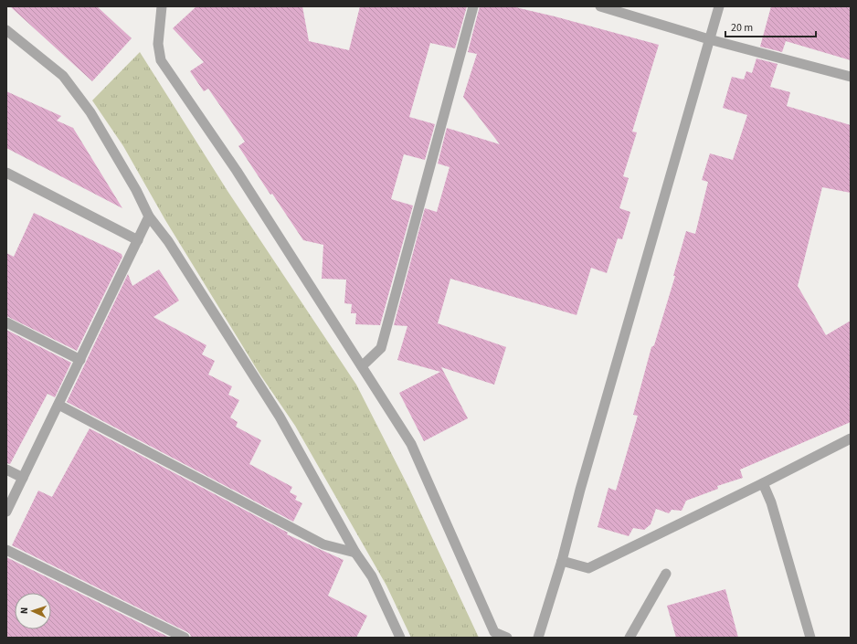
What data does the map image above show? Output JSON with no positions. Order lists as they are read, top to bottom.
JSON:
{
  "scale_bar": "20 m",
  "north": "left"
}
